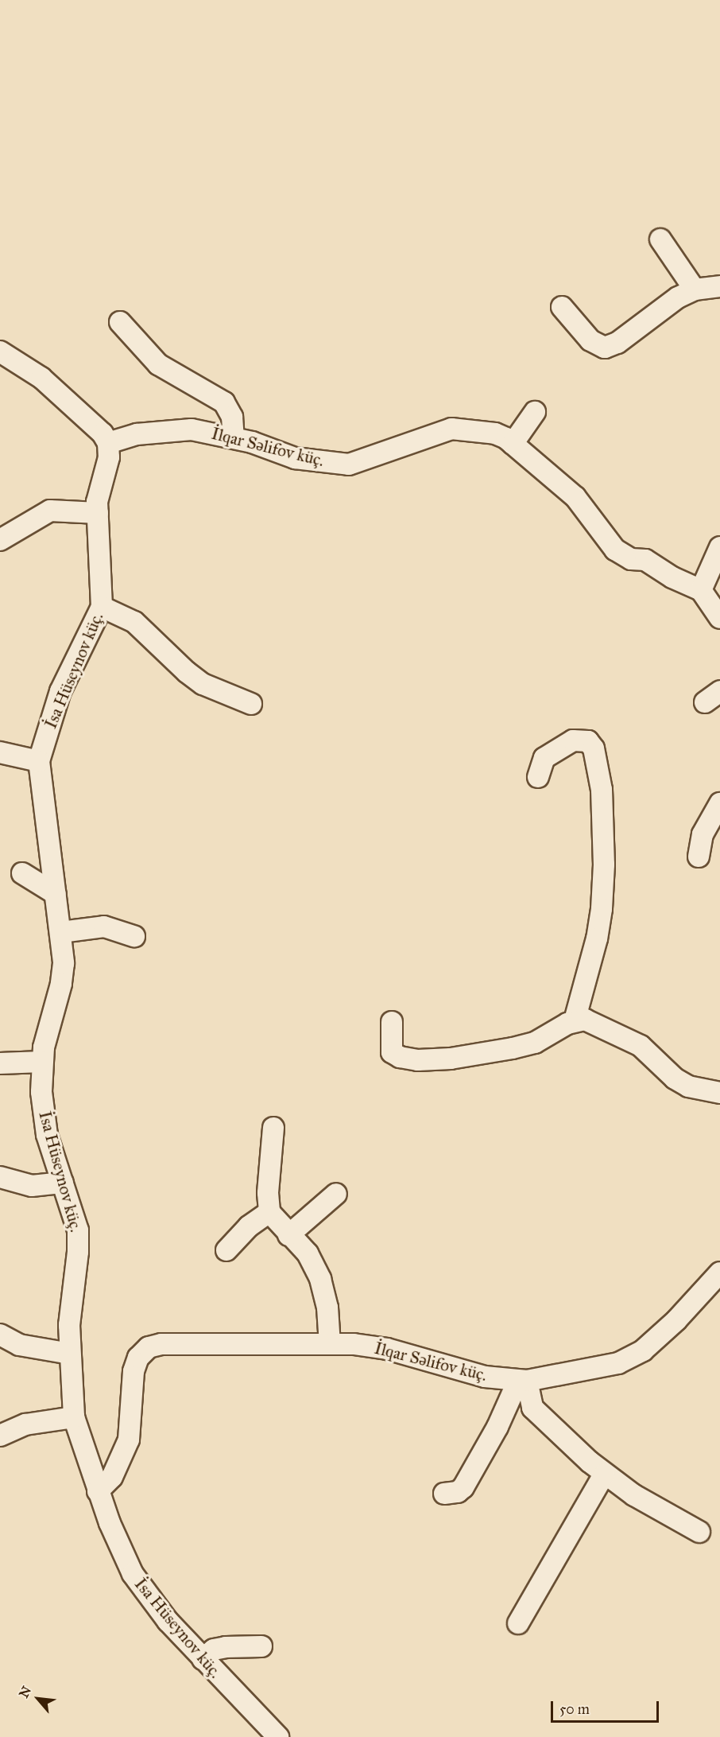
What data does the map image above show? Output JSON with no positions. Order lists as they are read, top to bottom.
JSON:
{
  "streets": {
    "street": ["İlqar Səlifov küç.", "İsa Hüseynov küç."]
  },
  "crossings": [
    ["İlqar Səlifov küç.", "İsa Hüseynov küç."]
  ],
  "scale_bar": "50 m",
  "north": "top left"
}
